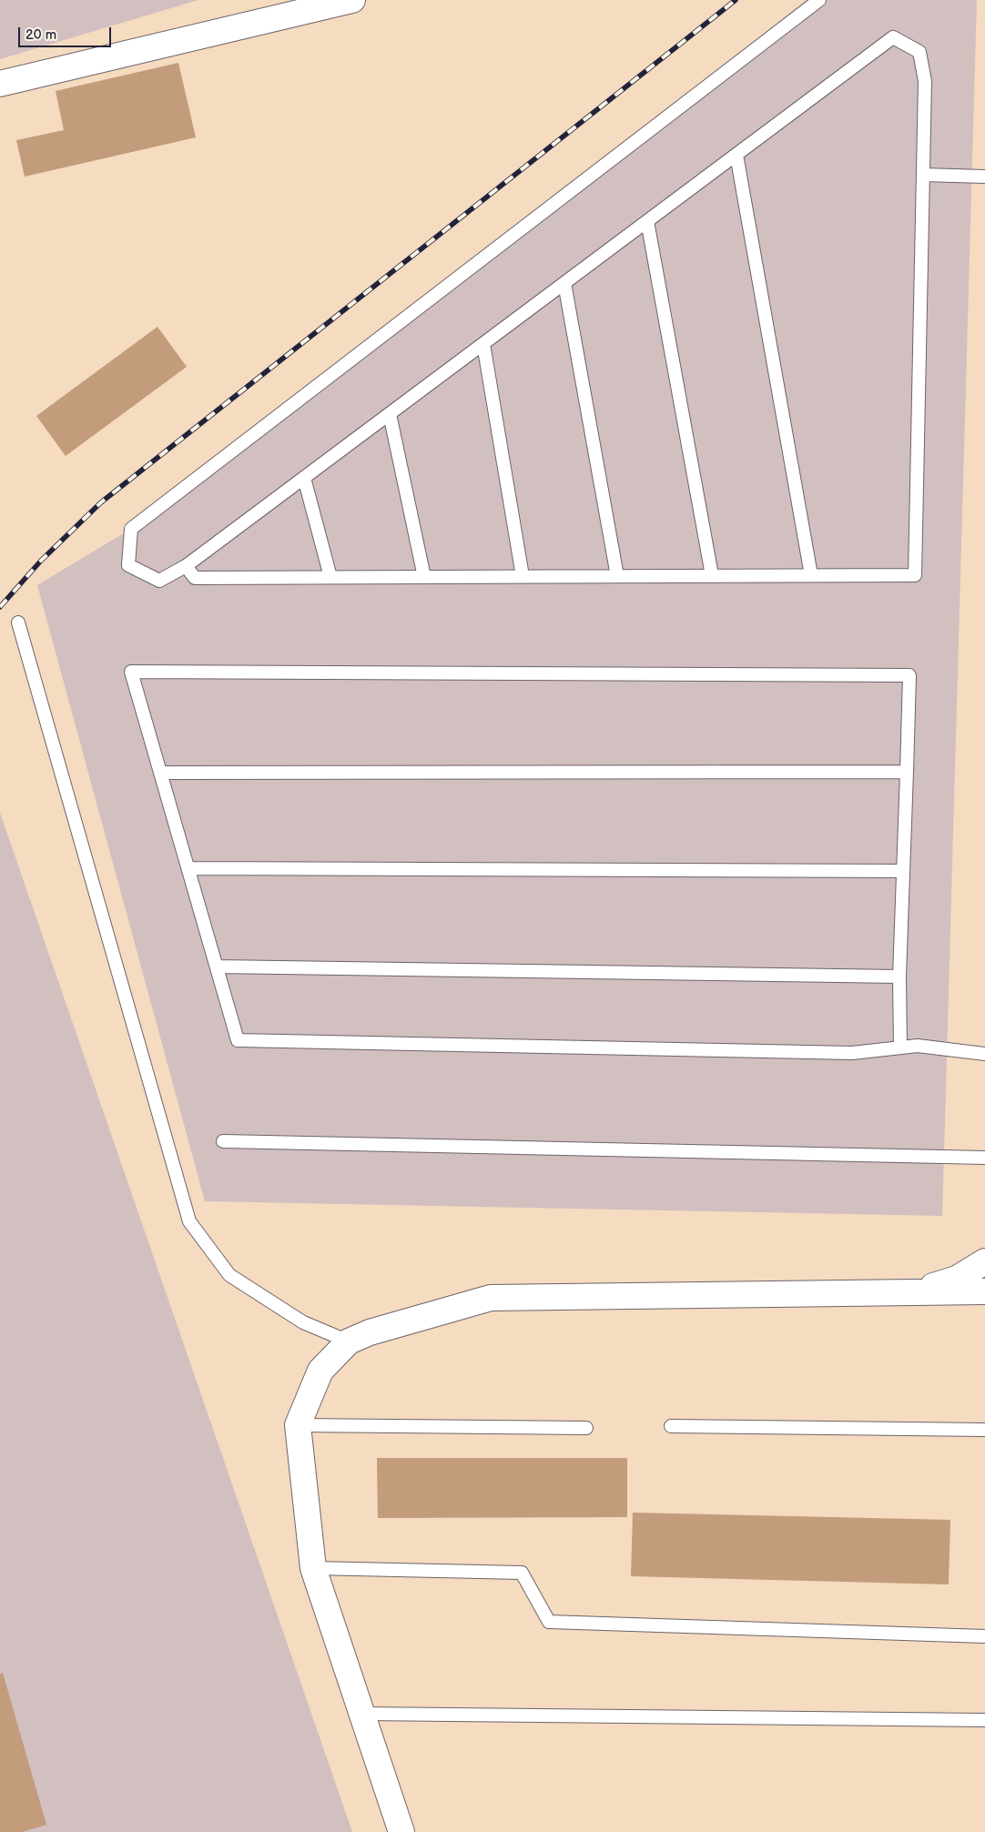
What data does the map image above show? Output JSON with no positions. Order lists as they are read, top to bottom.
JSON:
{
  "scale_bar": "20 m"
}
